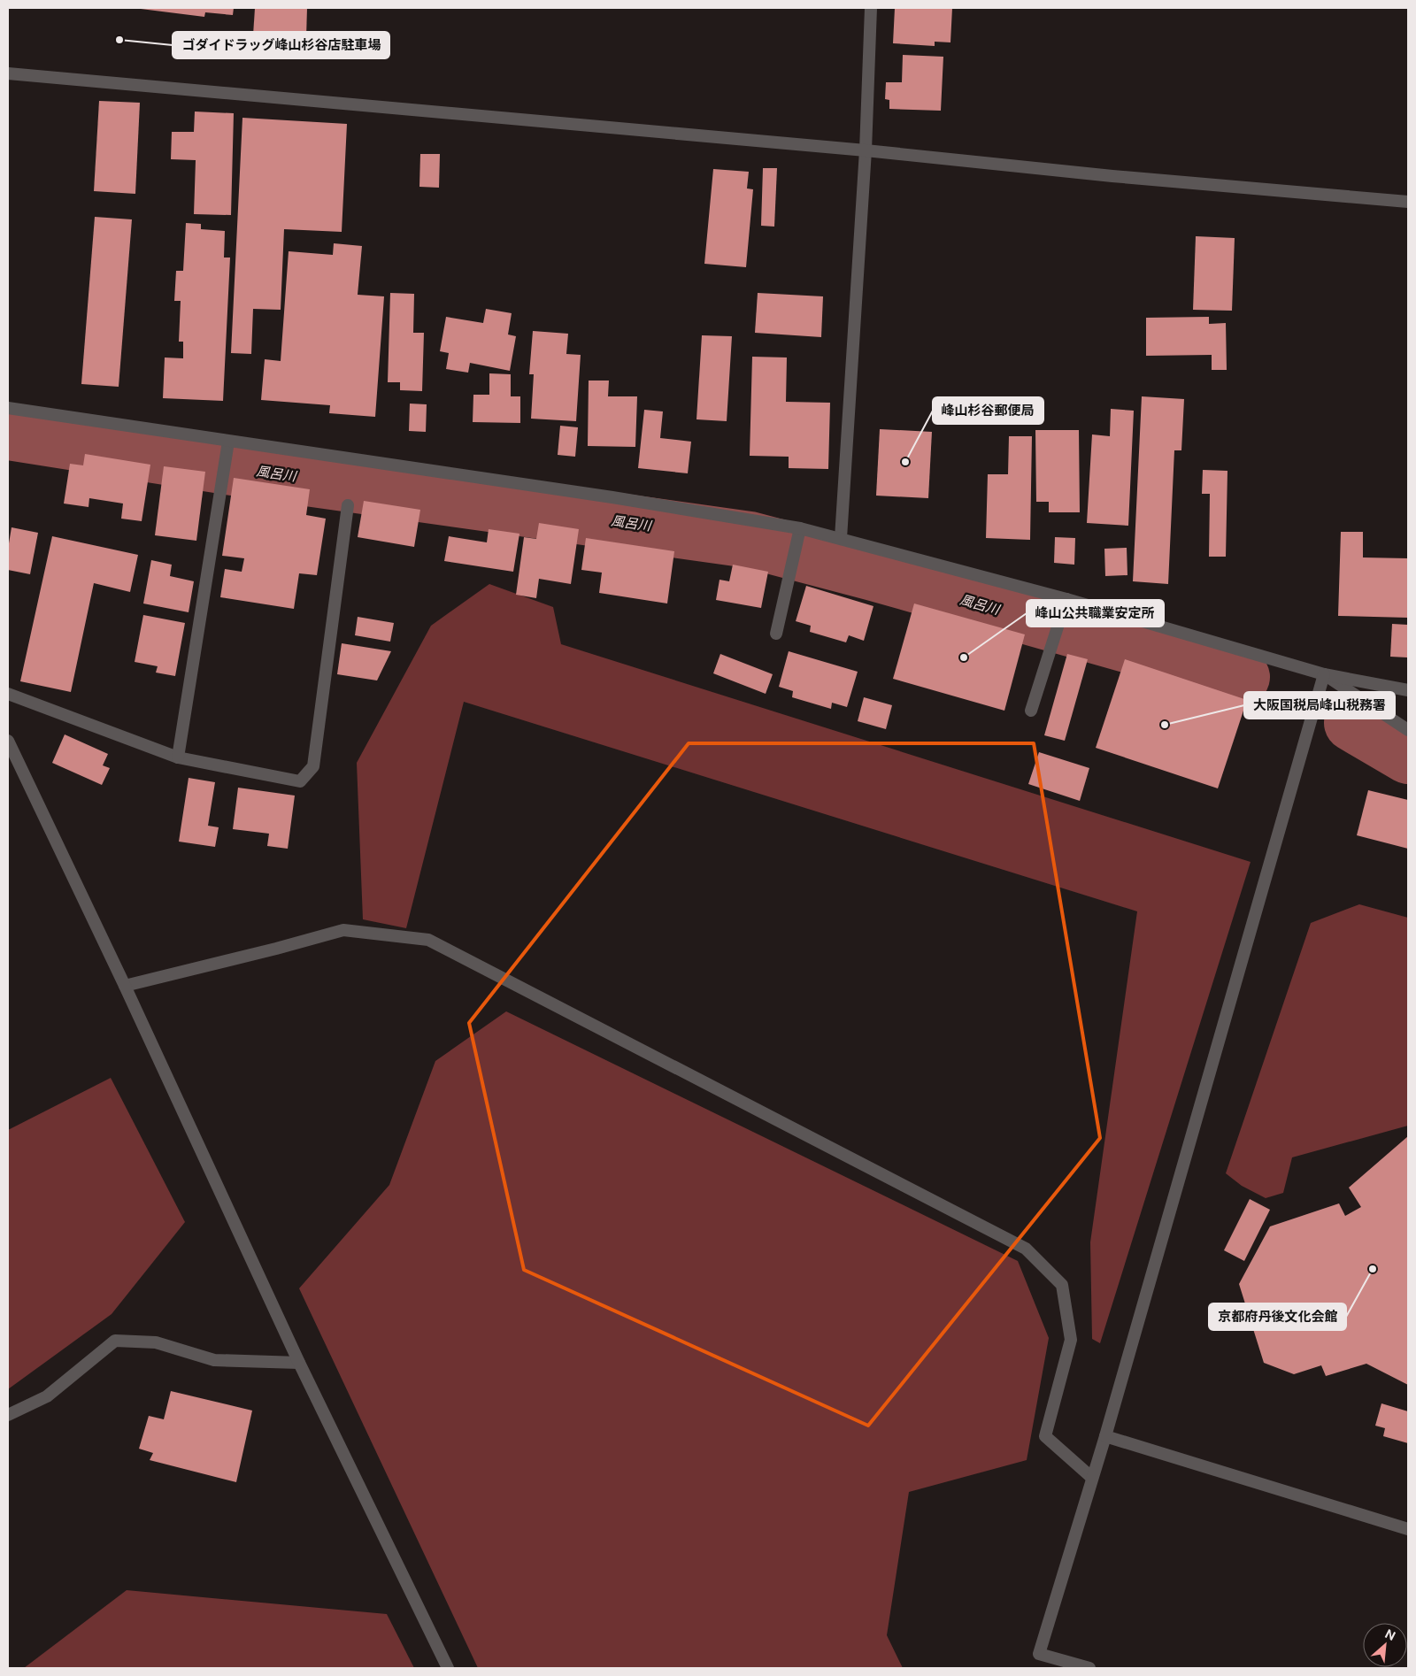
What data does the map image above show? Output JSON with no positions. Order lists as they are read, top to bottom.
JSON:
{
  "water": ["風呂川"],
  "places": [
    "ゴダイドラッグ峰山杉谷店駐車場",
    "峰山杉谷郵便局",
    "峰山公共職業安定所",
    "大阪国税局峰山税務署",
    "京都府丹後文化会館"
  ],
  "north": "top right"
}
